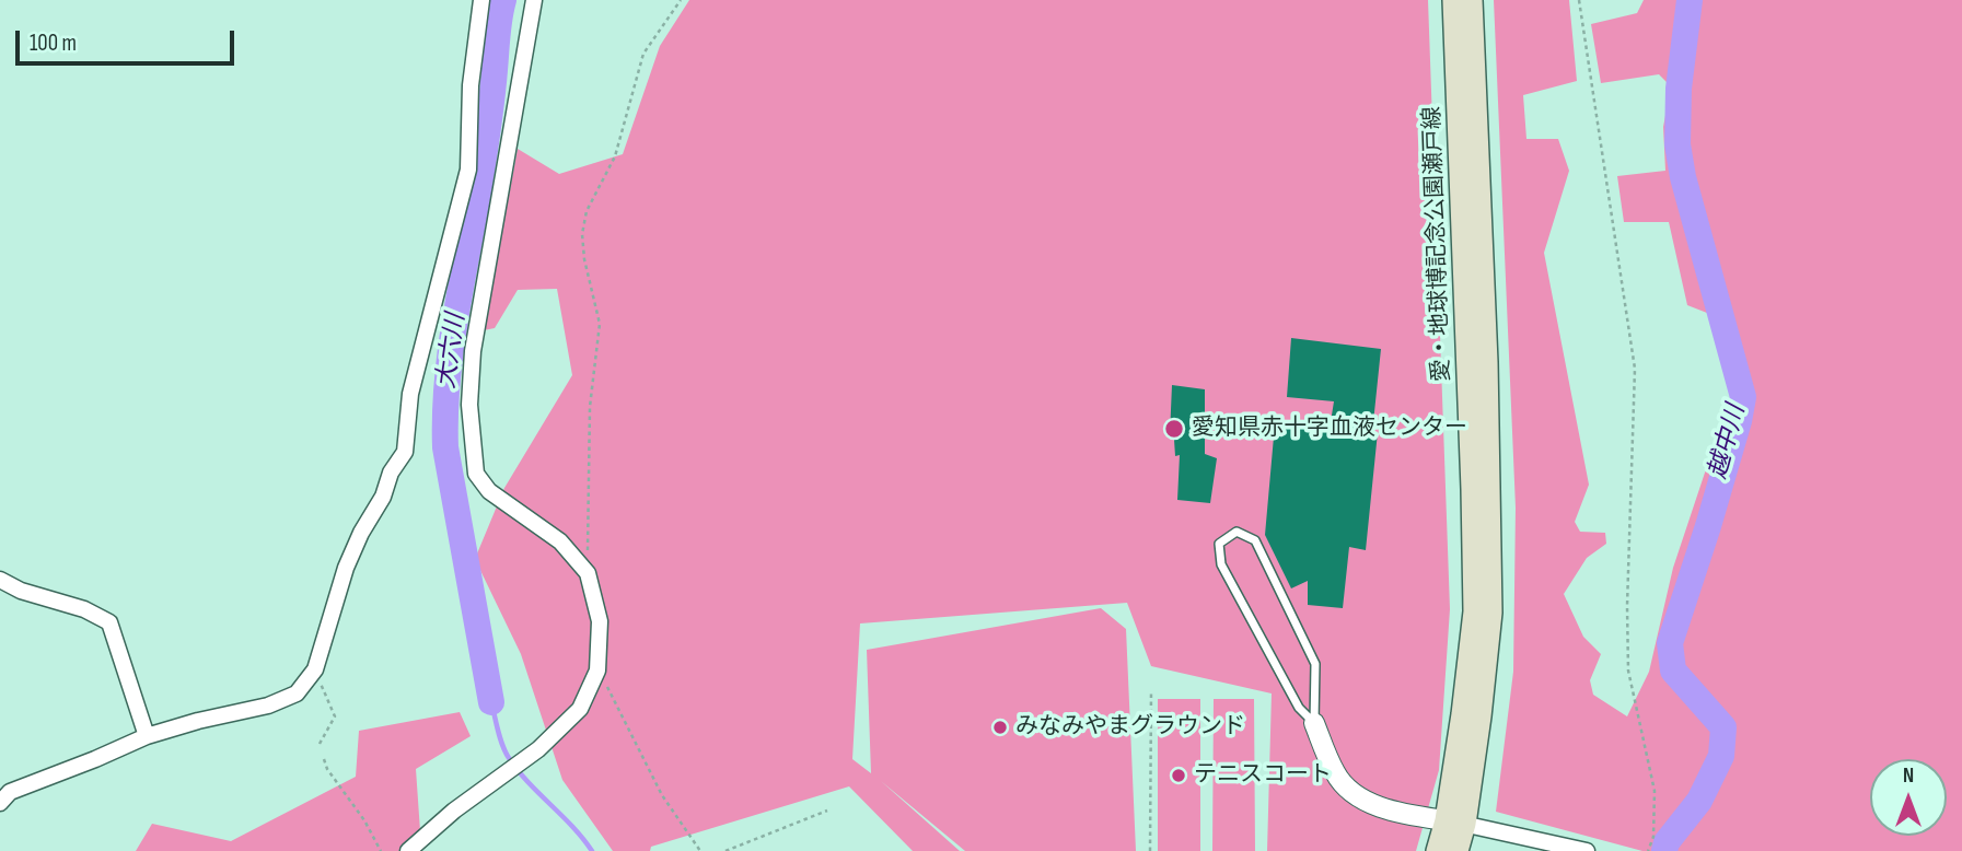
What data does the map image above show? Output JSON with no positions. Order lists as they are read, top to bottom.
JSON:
{
  "streets": {
    "main road": ["愛・地球博記念公園瀬戸線"]
  },
  "water": ["大六川", "越中川"],
  "places": ["愛知県赤十字血液センター", "みなみやまグラウンド", "テニスコート"],
  "scale_bar": "100 m",
  "north": "top"
}
